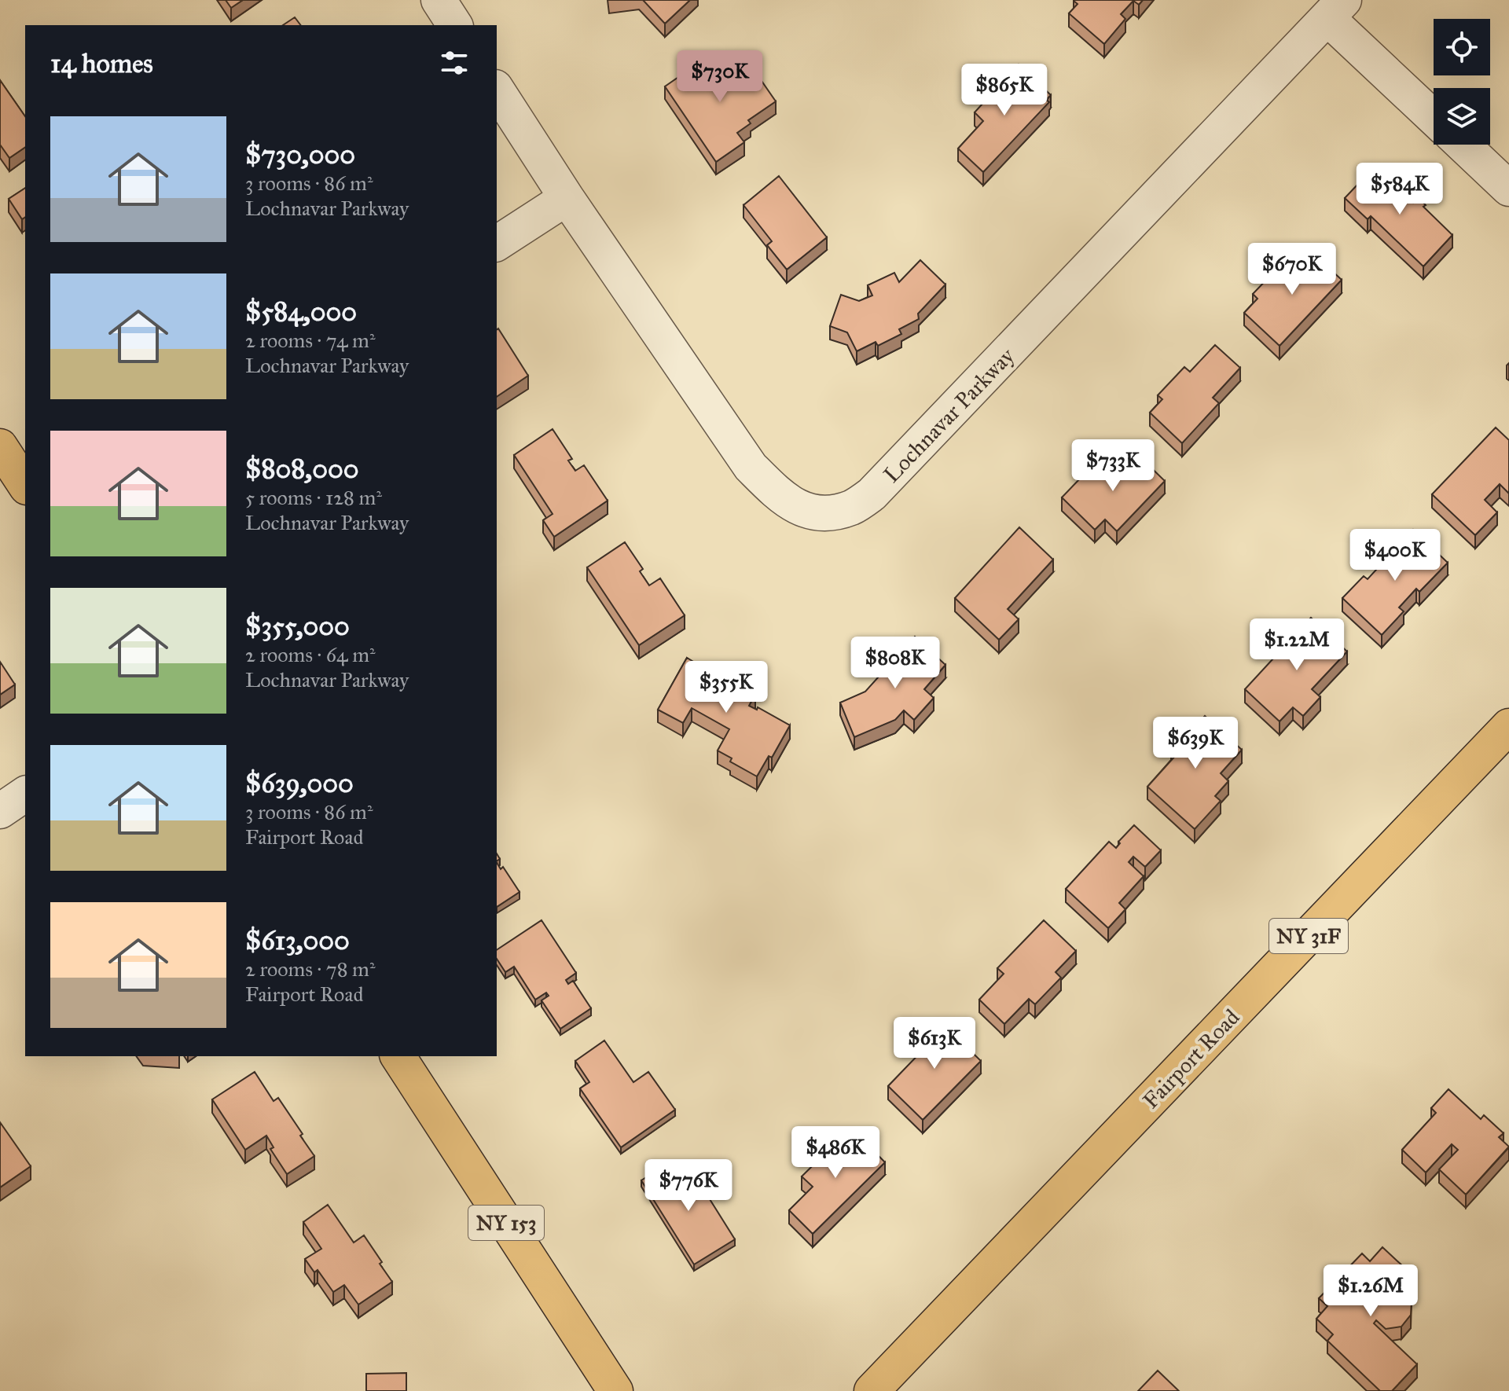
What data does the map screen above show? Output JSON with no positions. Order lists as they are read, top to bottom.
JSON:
{
  "streets": {
    "main road": ["NY 31F", "Fairport Road", "NY 153"],
    "street": ["Lochnavar Parkway"]
  },
  "page": {
    "heading": "14 homes",
    "price": [
      "$730K",
      "$865K",
      "$584K",
      "$670K",
      "$733K",
      "$400K",
      "$1.22M",
      "$808K",
      "$355K",
      "$639K",
      "$613K",
      "$486K",
      "$776K",
      "$1.26M"
    ],
    "list": [
      {
        "name": "$730,000",
        "note": "3 rooms · 86 m² · Lochnavar Parkway"
      },
      {
        "name": "$584,000",
        "note": "2 rooms · 74 m² · Lochnavar Parkway"
      },
      {
        "name": "$808,000",
        "note": "5 rooms · 128 m² · Lochnavar Parkway"
      },
      {
        "name": "$355,000",
        "note": "2 rooms · 64 m² · Lochnavar Parkway"
      },
      {
        "name": "$639,000",
        "note": "3 rooms · 86 m² · Fairport Road"
      },
      {
        "name": "$613,000",
        "note": "2 rooms · 78 m² · Fairport Road"
      }
    ]
  }
}
